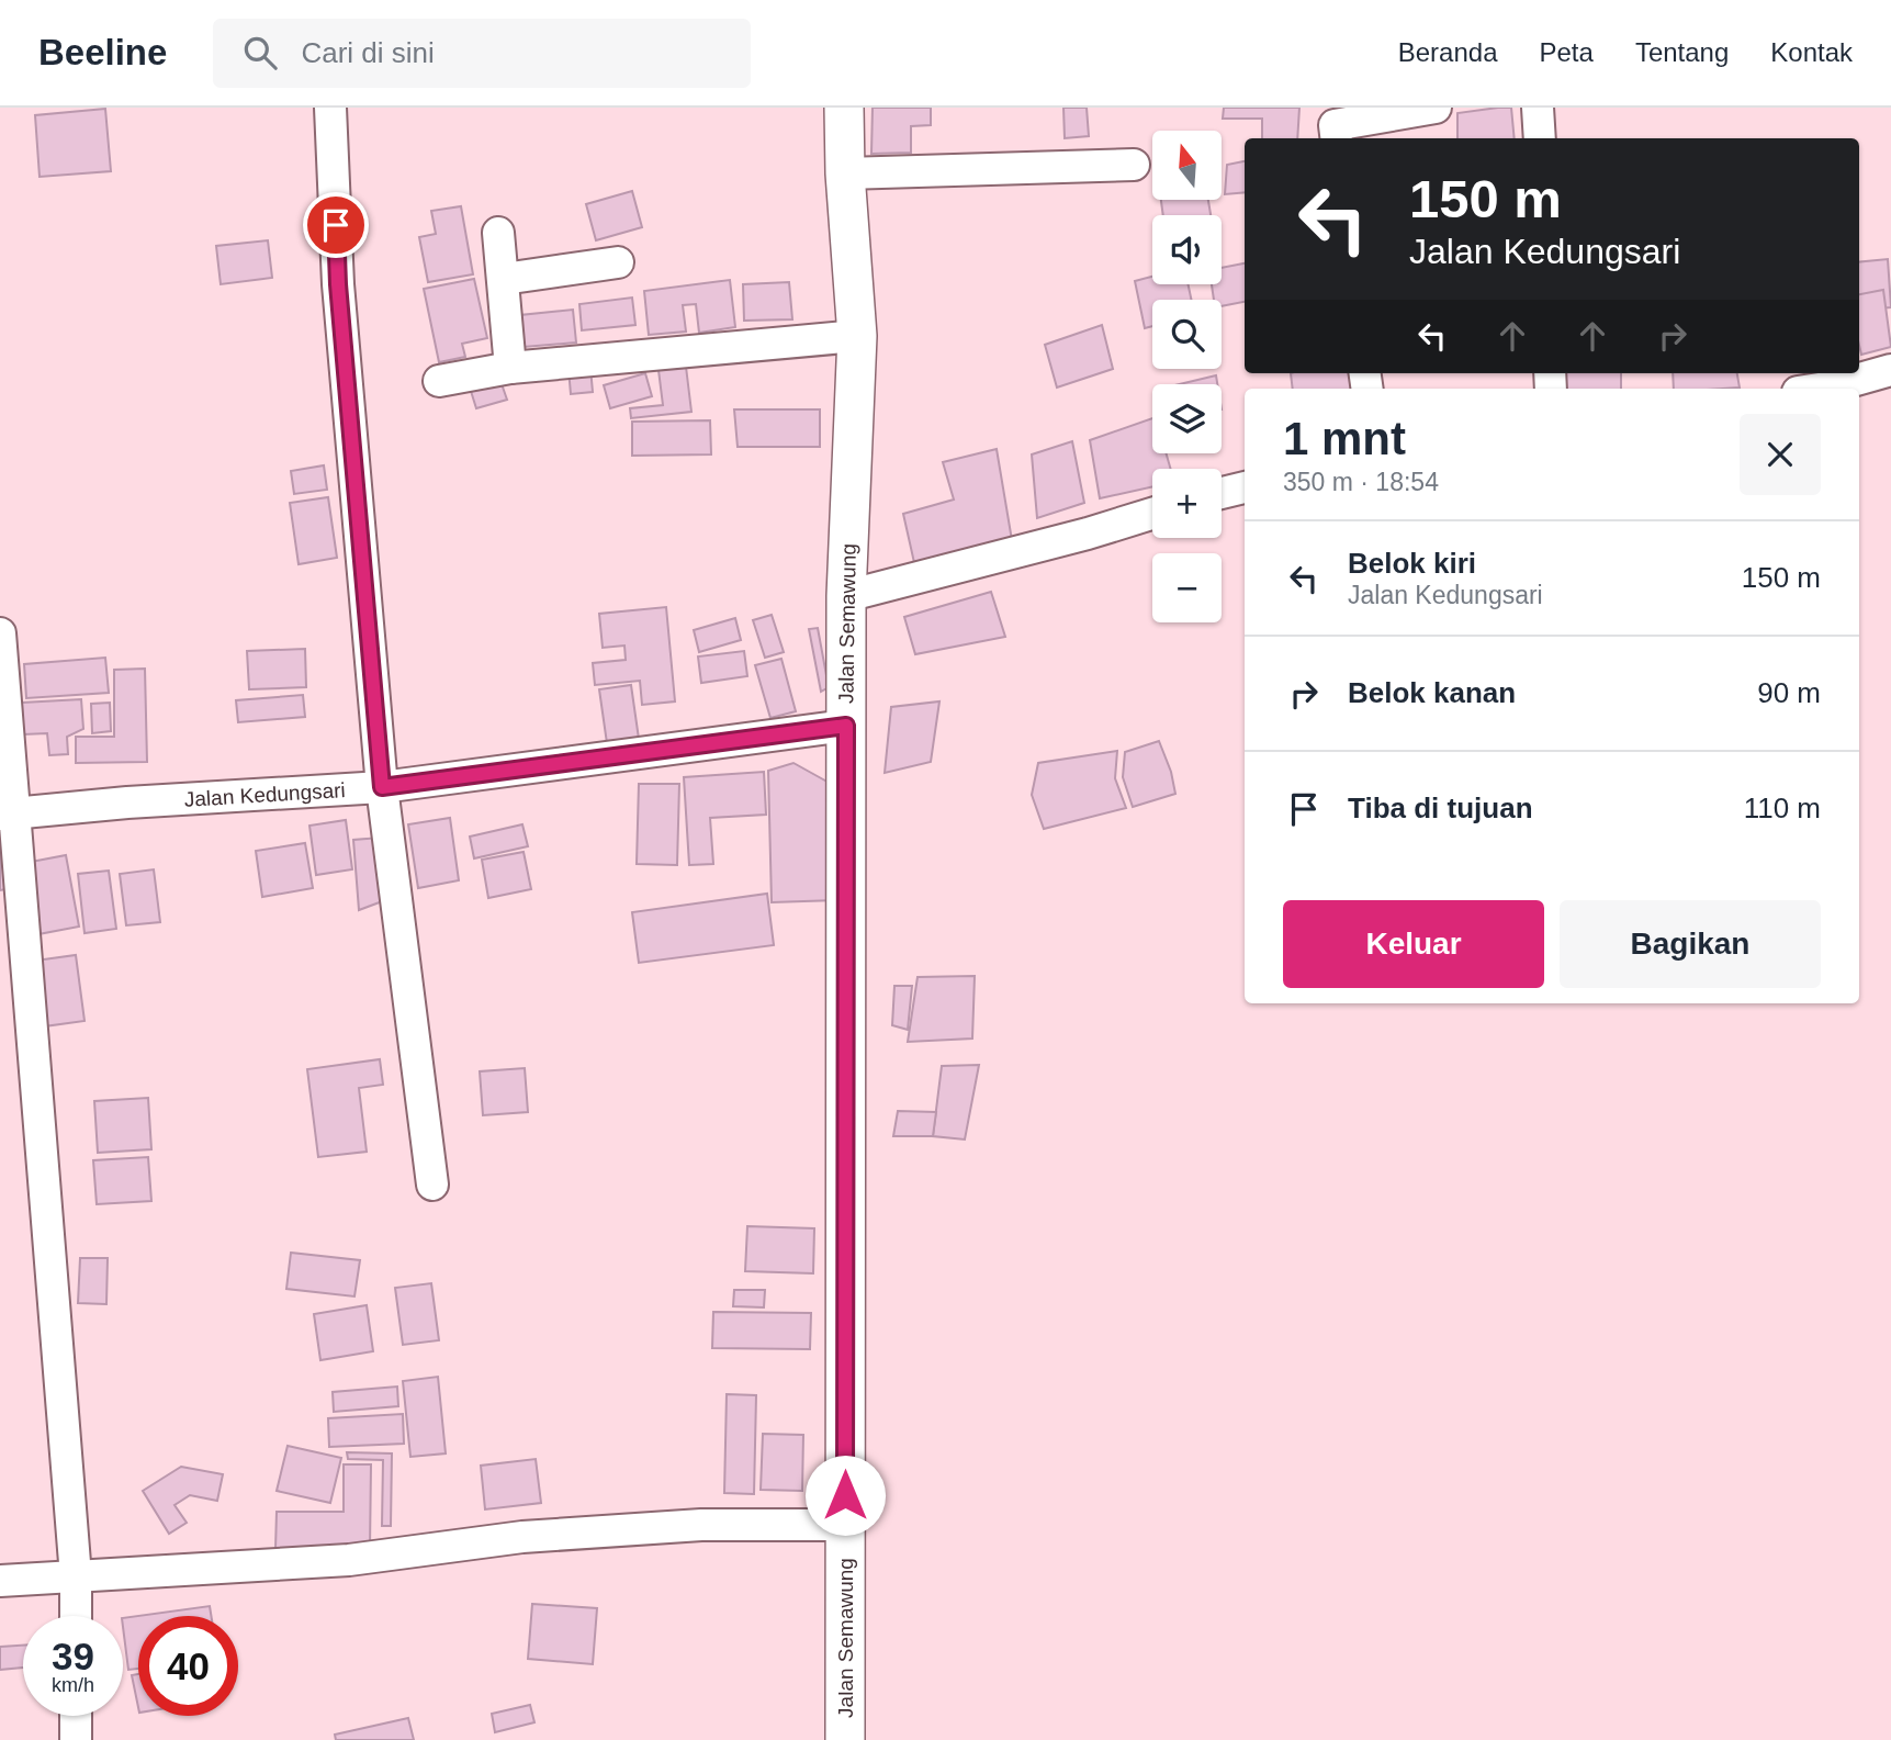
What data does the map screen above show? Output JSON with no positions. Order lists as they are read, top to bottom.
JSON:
{
  "streets": {
    "street": ["Jalan Semawung", "Jalan Kedungsari"]
  },
  "crossings": [
    ["Jalan Semawung", "Jalan Kedungsari"]
  ],
  "north": "top",
  "page": {
    "header": "Beeline",
    "search": "Cari di sini",
    "nav": [
      "Beranda",
      "Peta",
      "Tentang",
      "Kontak"
    ],
    "map_buttons": ["+", "−"],
    "turn": ["150 m", "Jalan Kedungsari"],
    "heading": ["1 mnt", "350 m · 18:54"],
    "list": [
      {
        "name": "Belok kiri",
        "note": "Jalan Kedungsari",
        "value": "150 m"
      },
      {
        "name": "Belok kanan",
        "value": "90 m"
      },
      {
        "name": "Tiba di tujuan",
        "value": "110 m"
      }
    ],
    "buttons": ["Keluar", "Bagikan"],
    "speed": "39 km/h",
    "limit": "40"
  }
}
